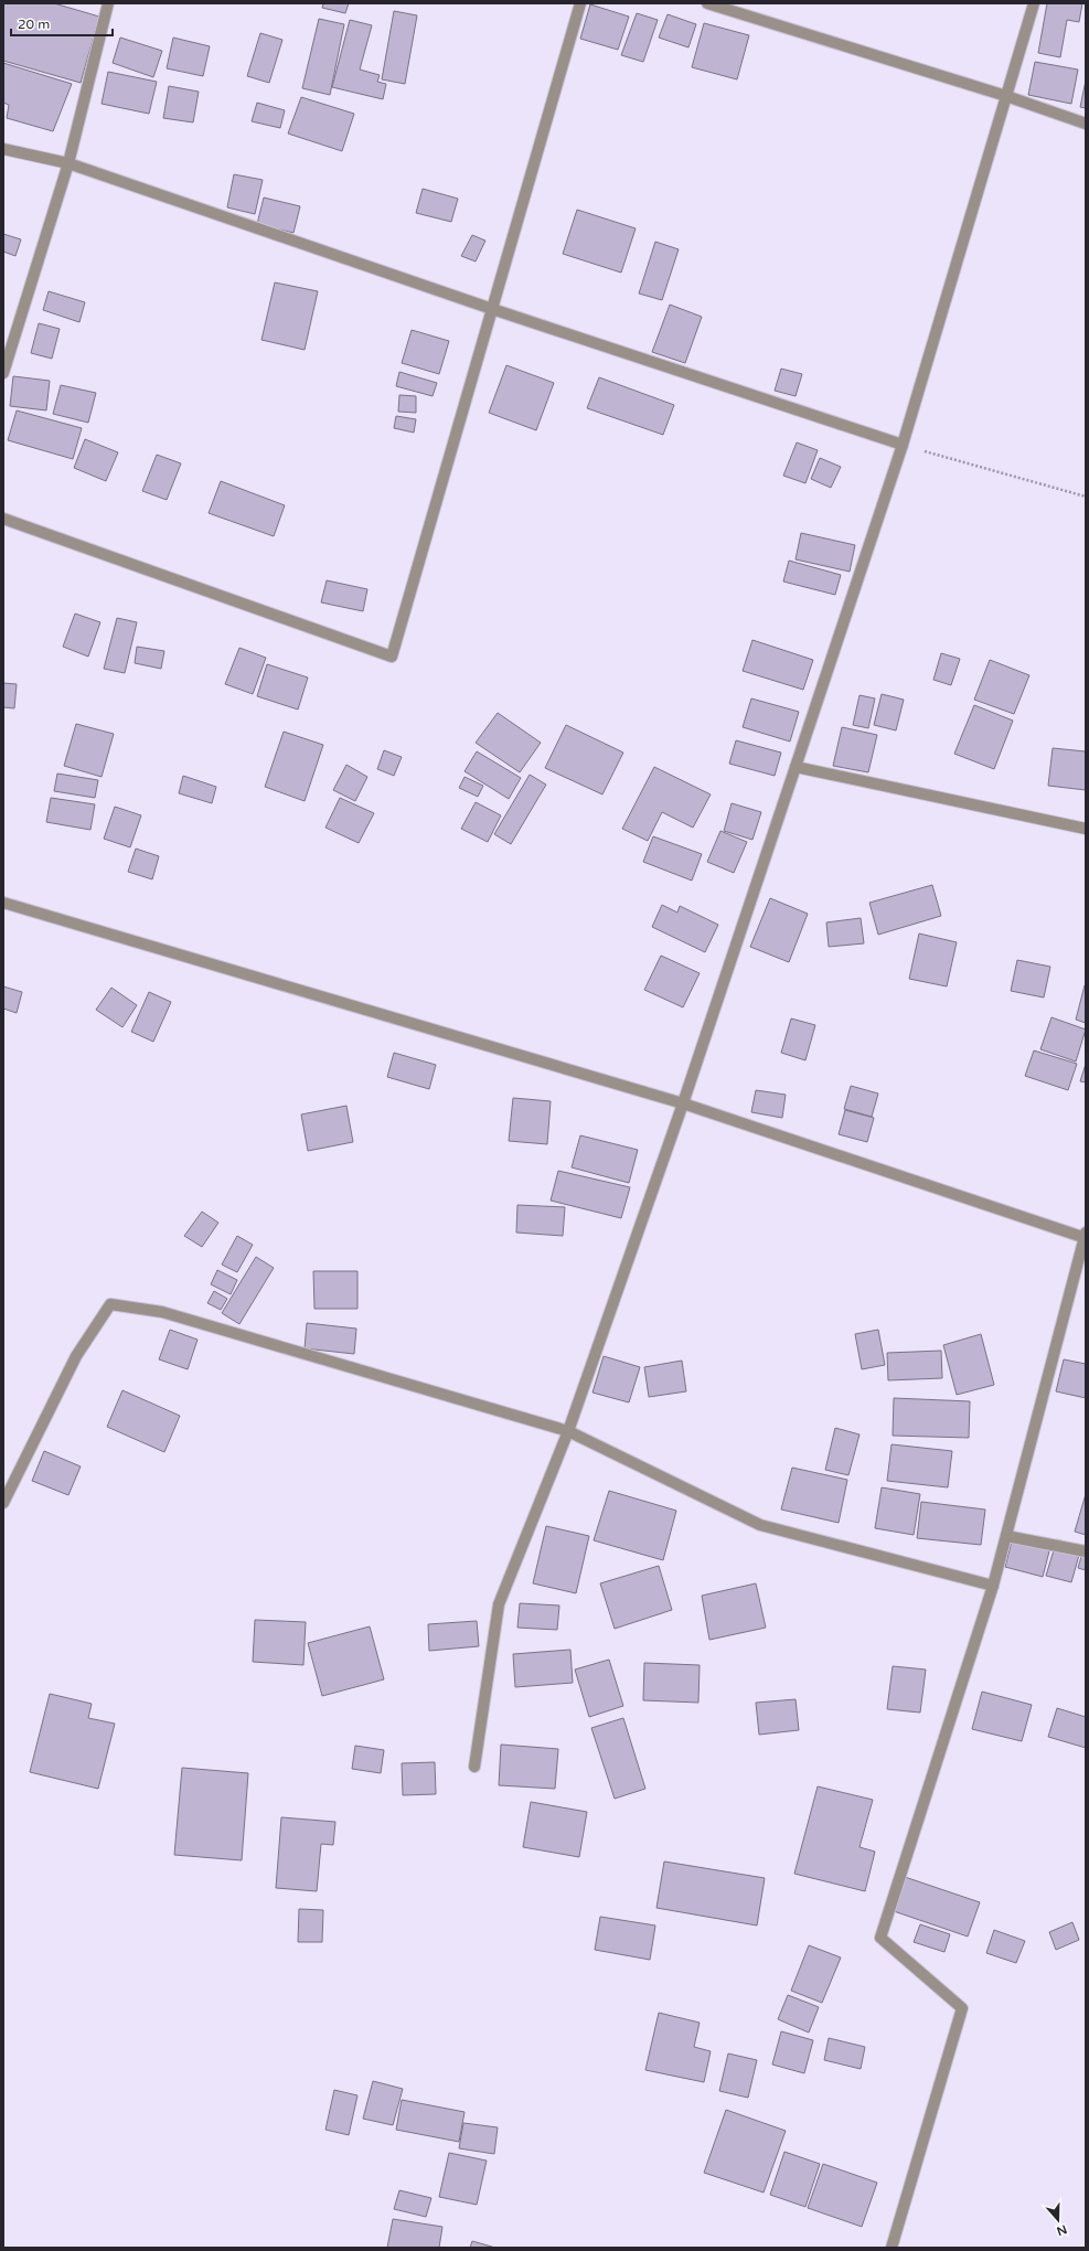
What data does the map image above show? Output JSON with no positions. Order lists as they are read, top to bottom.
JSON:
{
  "scale_bar": "20 m",
  "north": "bottom"
}
